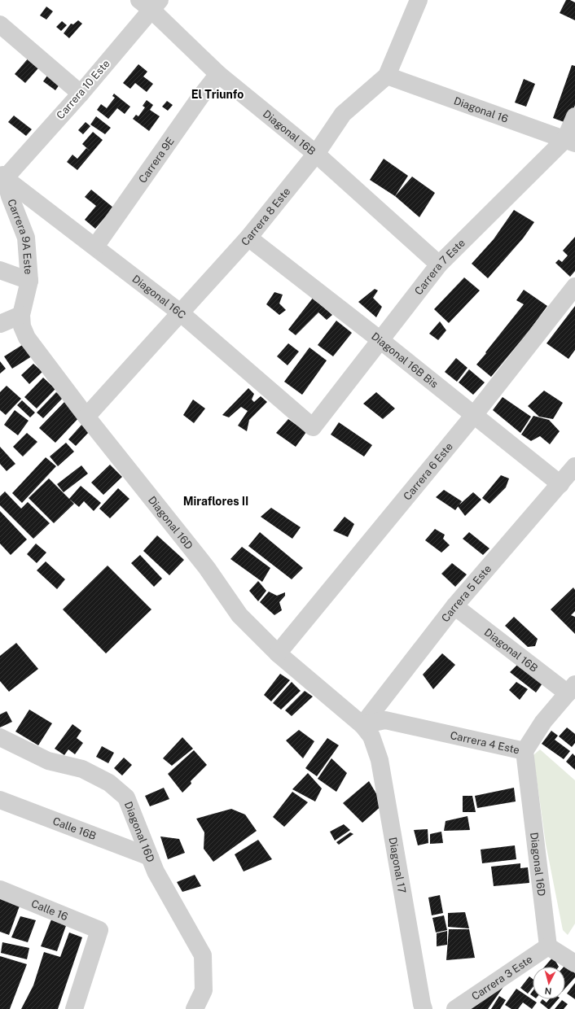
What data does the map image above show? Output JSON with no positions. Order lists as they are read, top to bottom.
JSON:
{
  "streets": {
    "street": [
      "Carrera 10 Este",
      "Diagonal 16",
      "Diagonal 16B",
      "Carrera 9E",
      "Carrera 8 Este",
      "Carrera 9A Este",
      "Carrera 7 Este",
      "Diagonal 16C",
      "Diagonal 16B Bis",
      "Carrera 6 Este",
      "Diagonal 16D",
      "Carrera 5 Este",
      "Carrera 4 Este",
      "Calle 16B",
      "Diagonal 17",
      "Calle 16",
      "Carrera 3 Este"
    ]
  },
  "crossings": [
    ["Carrera 10 Este", "Diagonal 16B"],
    ["Carrera 10 Este", "Carrera 9A Este"],
    ["Carrera 10 Este", "Diagonal 16C"],
    ["Diagonal 16", "Carrera 8 Este"],
    ["Diagonal 16", "Carrera 7 Este"],
    ["Diagonal 16B", "Carrera 9E"],
    ["Diagonal 16B", "Carrera 8 Este"],
    ["Diagonal 16B", "Carrera 7 Este"],
    ["Diagonal 16B", "Carrera 5 Este"],
    ["Diagonal 16B", "Carrera 4 Este"],
    ["Carrera 9E", "Diagonal 16C"],
    ["Carrera 8 Este", "Diagonal 16C"],
    ["Carrera 8 Este", "Diagonal 16B Bis"],
    ["Carrera 8 Este", "Diagonal 16D"],
    ["Carrera 9A Este", "Diagonal 16C"],
    ["Carrera 9A Este", "Diagonal 16D"],
    ["Carrera 7 Este", "Diagonal 16C"],
    ["Carrera 7 Este", "Diagonal 16B Bis"],
    ["Diagonal 16B Bis", "Carrera 6 Este"],
    ["Diagonal 16B Bis", "Carrera 5 Este"],
    ["Carrera 6 Este", "Diagonal 16D"],
    ["Diagonal 16D", "Carrera 5 Este"],
    ["Diagonal 16D", "Carrera 4 Este"],
    ["Diagonal 16D", "Calle 16B"],
    ["Diagonal 16D", "Diagonal 17"],
    ["Diagonal 16D", "Carrera 3 Este"],
    ["Carrera 5 Este", "Carrera 4 Este"],
    ["Carrera 5 Este", "Diagonal 17"],
    ["Carrera 4 Este", "Diagonal 17"]
  ],
  "districts": ["El Triunfo", "Miraflores II"],
  "north": "bottom"
}
